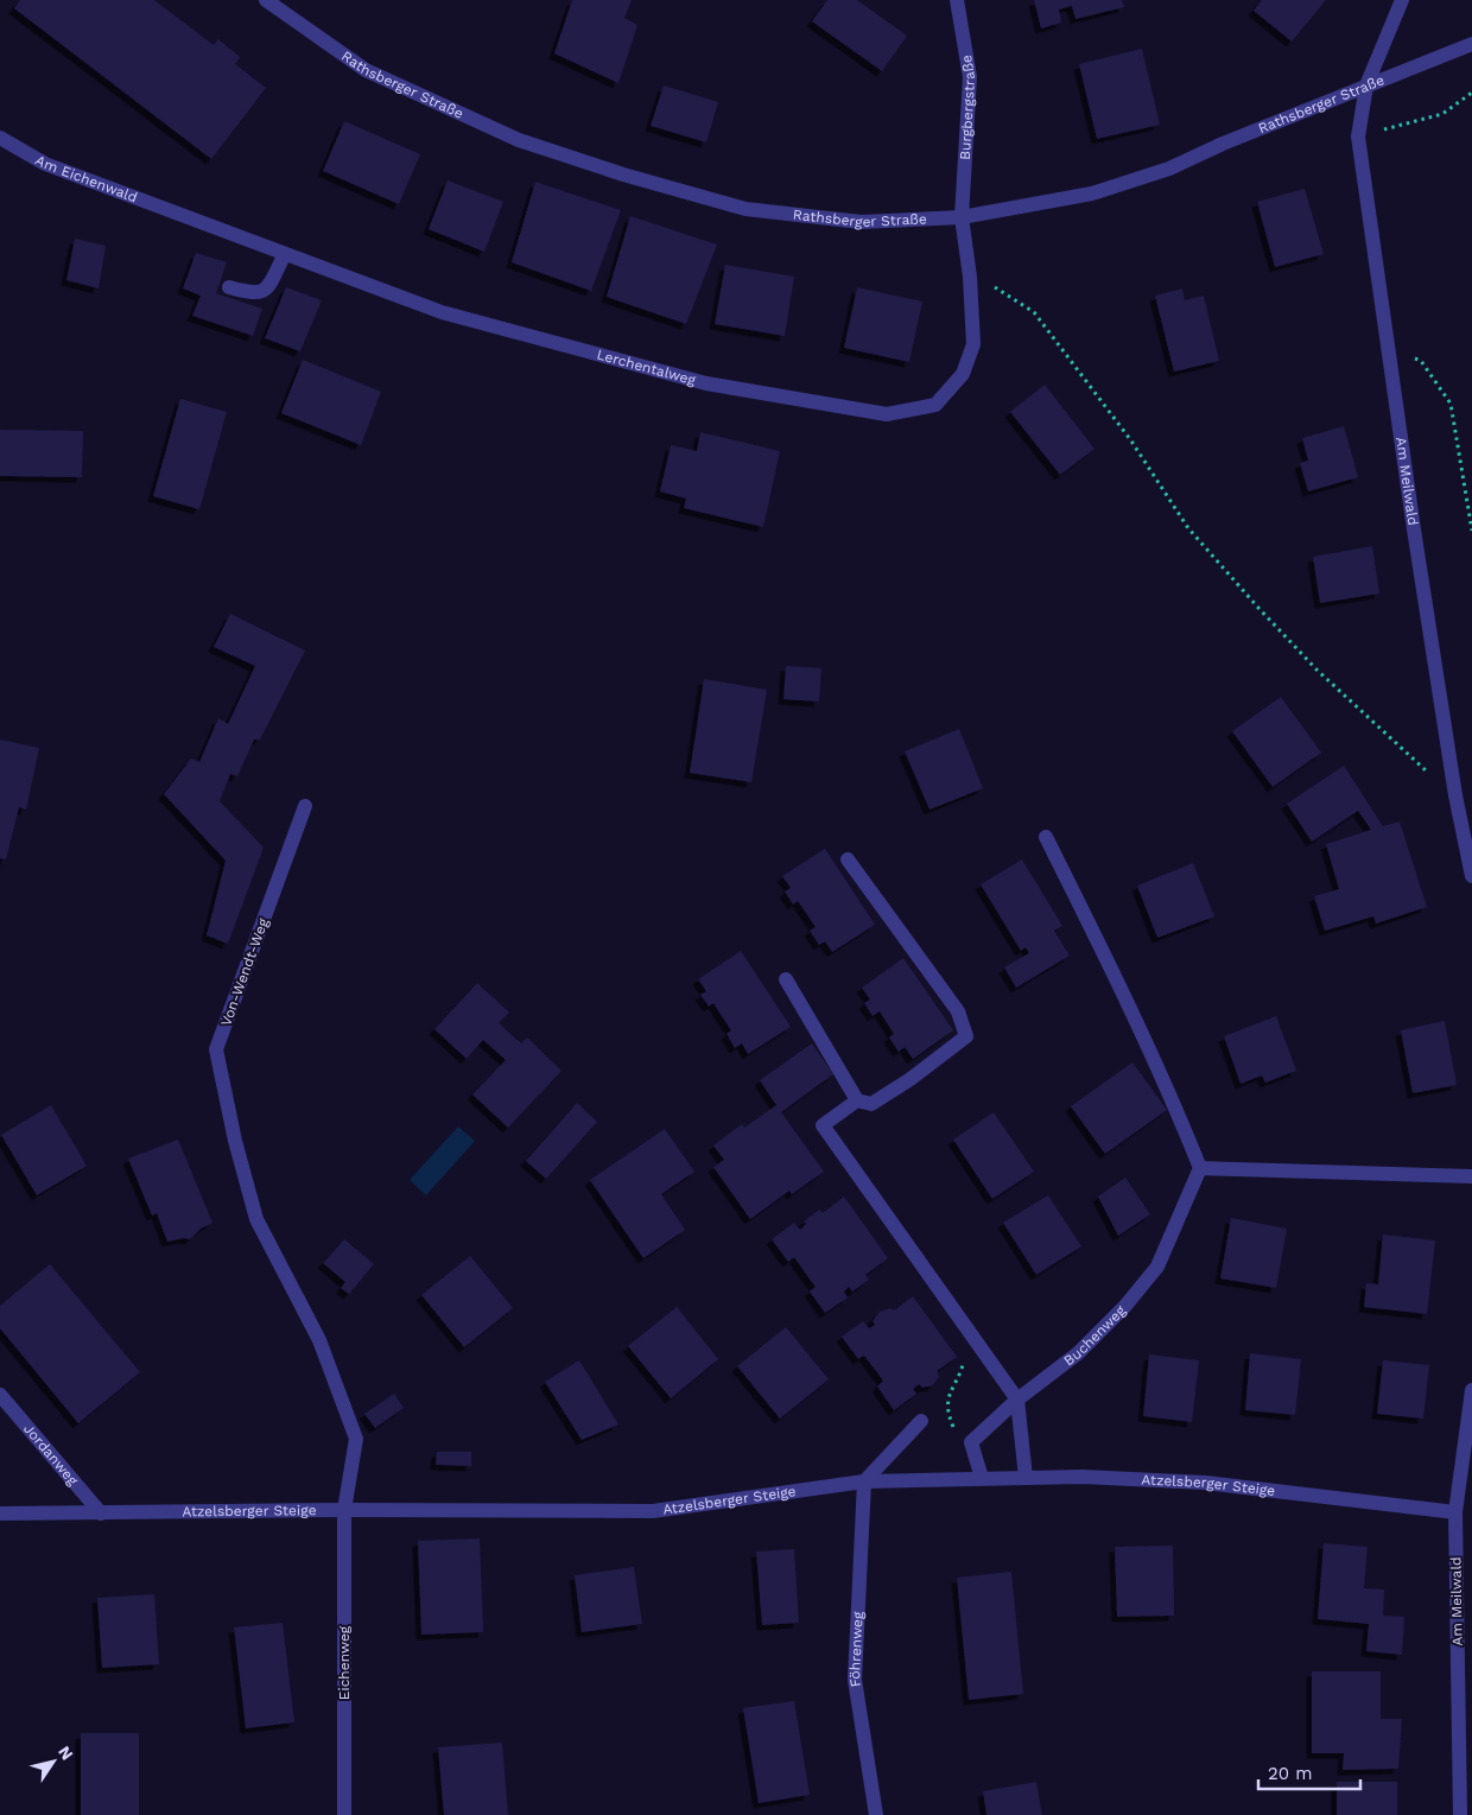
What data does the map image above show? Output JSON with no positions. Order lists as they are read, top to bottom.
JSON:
{
  "streets": {
    "street": [
      "Rathsberger Straße",
      "Burgbergstraße",
      "Am Eichenwald",
      "Lerchentalweg",
      "Am Meilwald",
      "Von-Wendt-Weg",
      "Buchenweg",
      "Jordanweg",
      "Atzelsberger Steige",
      "Föhrenweg",
      "Eichenweg"
    ]
  },
  "crossings": [
    ["Rathsberger Straße", "Burgbergstraße"],
    ["Rathsberger Straße", "Lerchentalweg"],
    ["Rathsberger Straße", "Am Meilwald"],
    ["Burgbergstraße", "Lerchentalweg"],
    ["Am Eichenwald", "Lerchentalweg"],
    ["Am Meilwald", "Atzelsberger Steige"],
    ["Von-Wendt-Weg", "Atzelsberger Steige"],
    ["Von-Wendt-Weg", "Eichenweg"],
    ["Jordanweg", "Atzelsberger Steige"],
    ["Atzelsberger Steige", "Föhrenweg"],
    ["Atzelsberger Steige", "Eichenweg"]
  ],
  "scale_bar": "20 m",
  "north": "top right"
}
